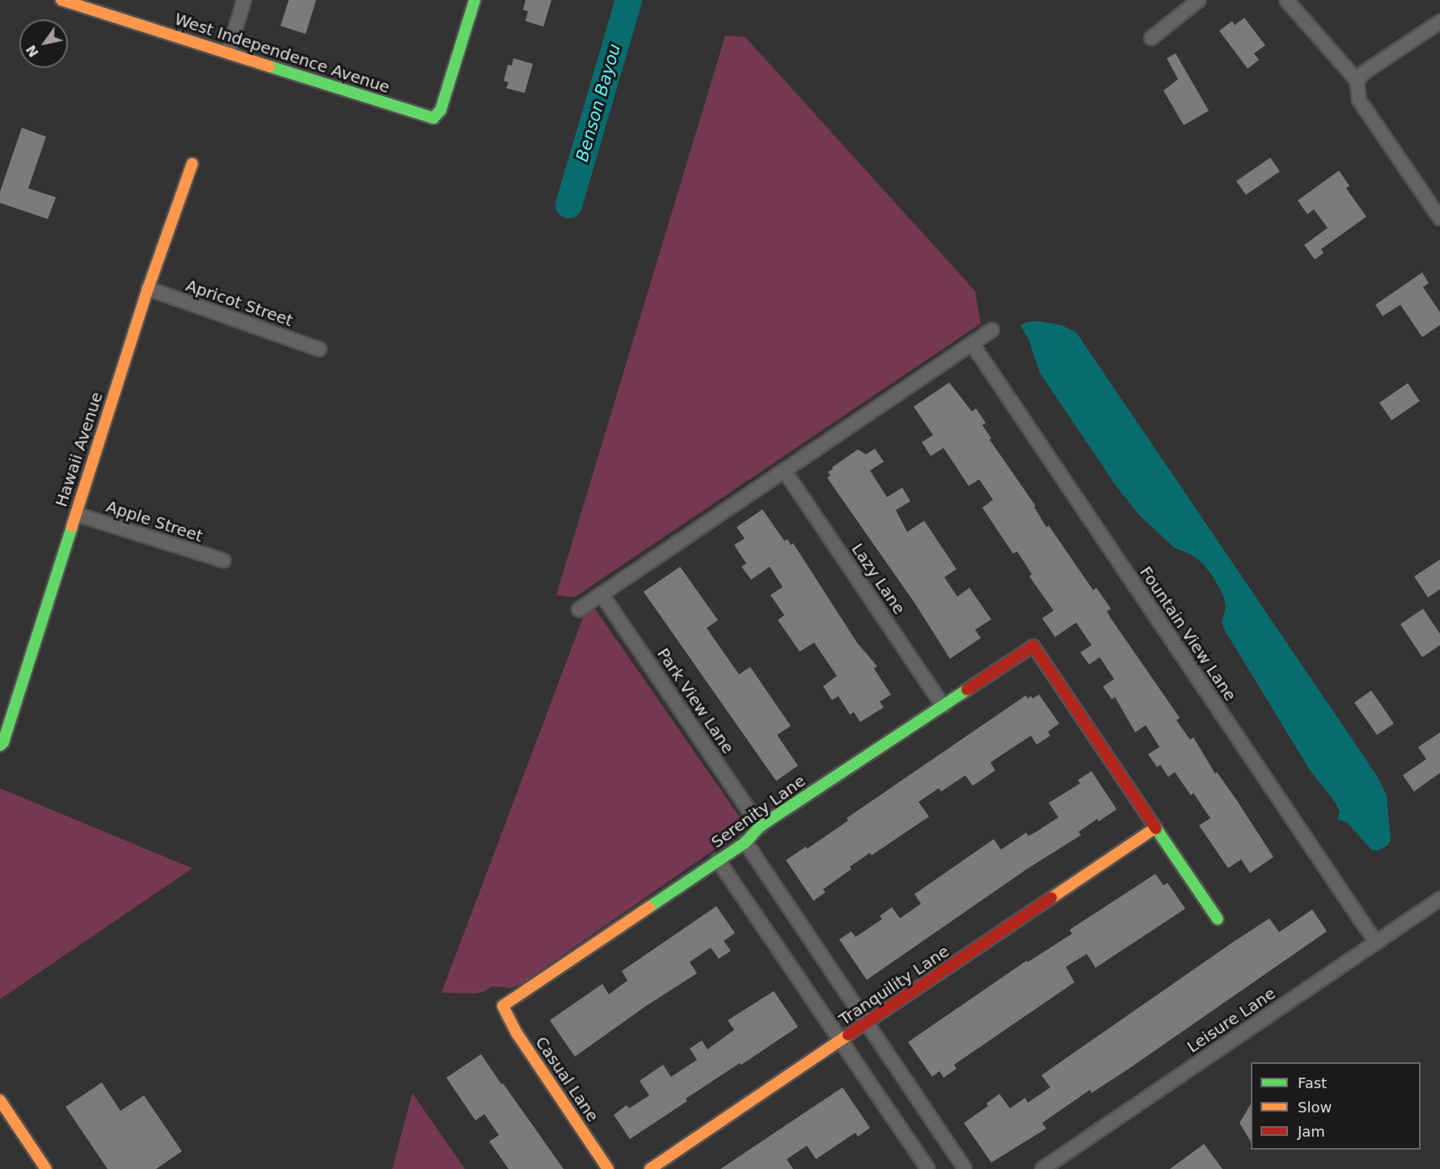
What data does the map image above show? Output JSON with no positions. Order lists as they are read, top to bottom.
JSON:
{
  "streets": {
    "street": [
      "West Independence Avenue",
      "Apricot Street",
      "Hawaii Avenue",
      "Apple Street",
      "Lazy Lane",
      "Fountain View Lane",
      "Park View Lane",
      "Serenity Lane",
      "Tranquility Lane",
      "Leisure Lane",
      "Casual Lane"
    ]
  },
  "crossings": [
    ["Apricot Street", "Hawaii Avenue"],
    ["Hawaii Avenue", "Apple Street"],
    ["Lazy Lane", "Serenity Lane"],
    ["Fountain View Lane", "Leisure Lane"],
    ["Park View Lane", "Serenity Lane"],
    ["Serenity Lane", "Tranquility Lane"],
    ["Serenity Lane", "Casual Lane"]
  ],
  "water": ["Benson Bayou"],
  "legend": ["Fast", "Slow", "Jam"],
  "north": "bottom left"
}
